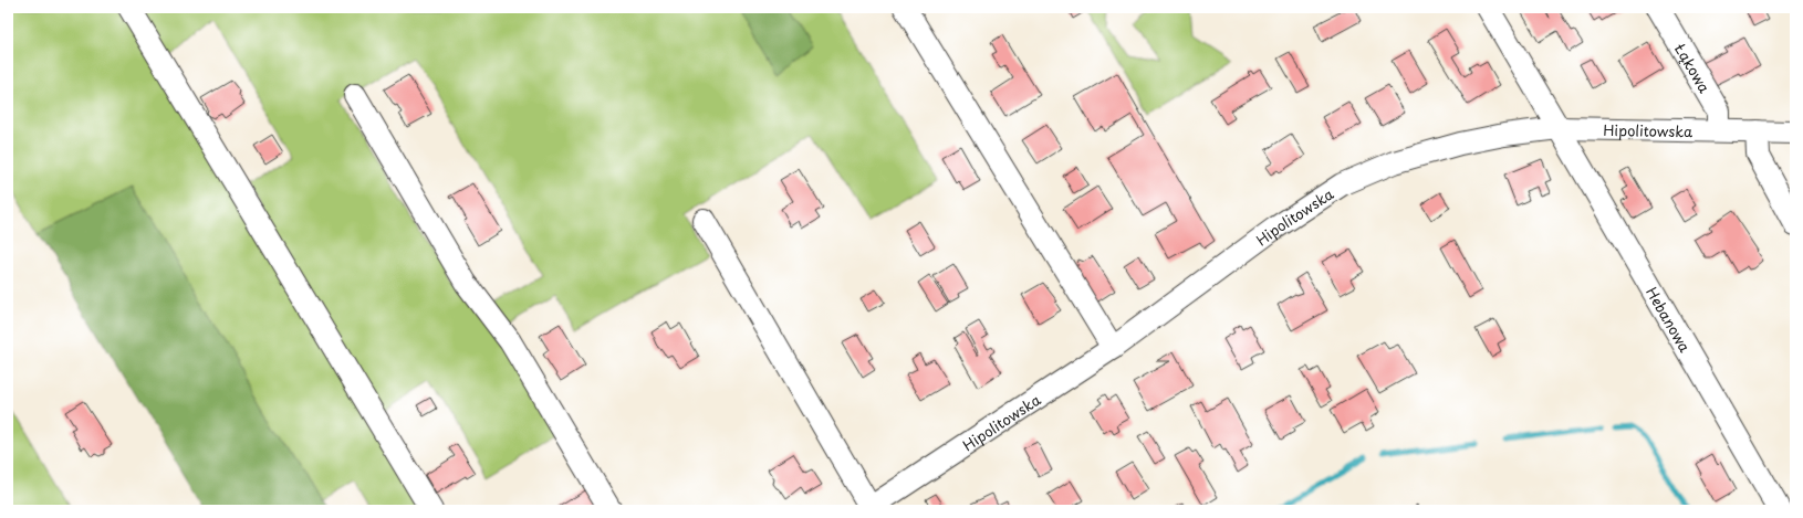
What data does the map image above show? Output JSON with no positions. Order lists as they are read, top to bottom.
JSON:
{
  "streets": {
    "street": ["Łąkowa", "Hipolitowska", "Hebanowa"]
  },
  "crossings": [
    ["Łąkowa", "Hipolitowska"],
    ["Hipolitowska", "Hebanowa"]
  ]
}
